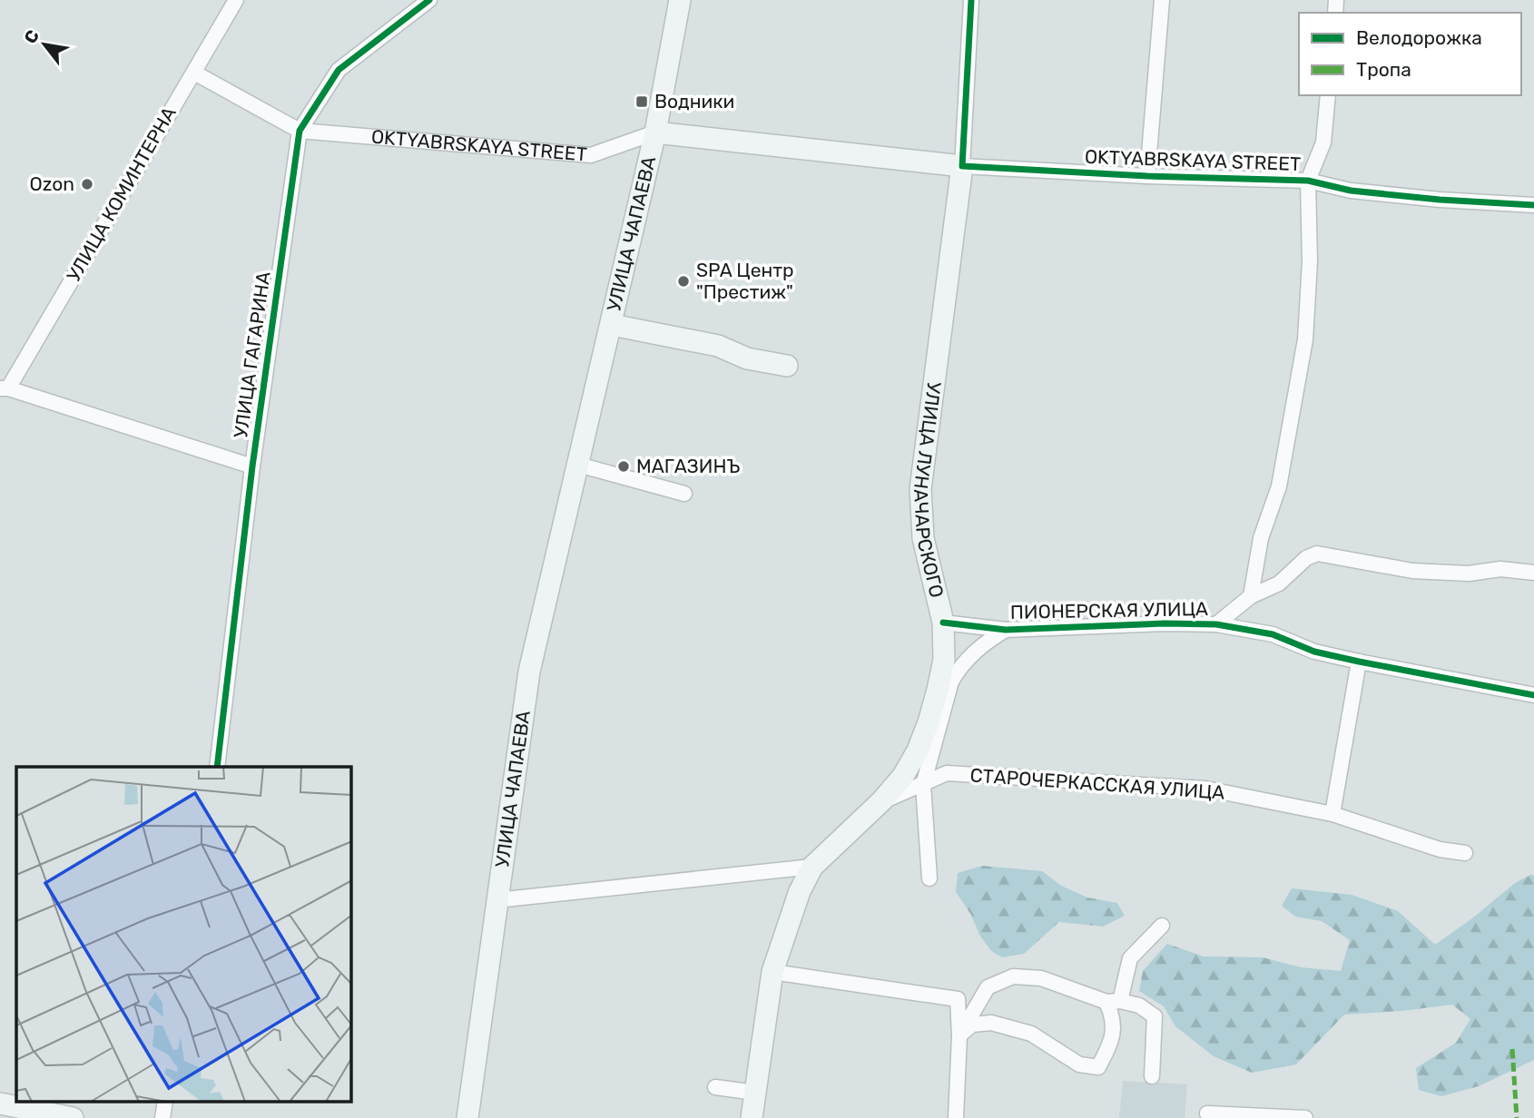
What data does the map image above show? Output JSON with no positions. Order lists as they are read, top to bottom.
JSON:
{
  "streets": {
    "main road": ["OKTYABRSKAYA STREET", "УЛИЦА ЧАПАЕВА", "УЛИЦА ЛУНАЧАРСКОГО"],
    "street": [
      "УЛИЦА КОМИНТЕРНА",
      "УЛИЦА ГАГАРИНА",
      "ПИОНЕРСКАЯ УЛИЦА",
      "СТАРОЧЕРКАССКАЯ УЛИЦА"
    ]
  },
  "crossings": [
    ["OKTYABRSKAYA STREET", "УЛИЦА КОМИНТЕРНА"],
    ["OKTYABRSKAYA STREET", "УЛИЦА ЧАПАЕВА"],
    ["OKTYABRSKAYA STREET", "УЛИЦА ГАГАРИНА"],
    ["OKTYABRSKAYA STREET", "УЛИЦА ЛУНАЧАРСКОГО"],
    ["УЛИЦА ЛУНАЧАРСКОГО", "ПИОНЕРСКАЯ УЛИЦА"],
    ["УЛИЦА ЛУНАЧАРСКОГО", "СТАРОЧЕРКАССКАЯ УЛИЦА"]
  ],
  "places": {
    "transit": ["Водники"],
    "other": ["Ozon", "SPA Центр \"Престиж\"", "МАГАЗИНЪ"]
  },
  "legend": ["Велодорожка", "Тропа"],
  "north": "top left"
}
